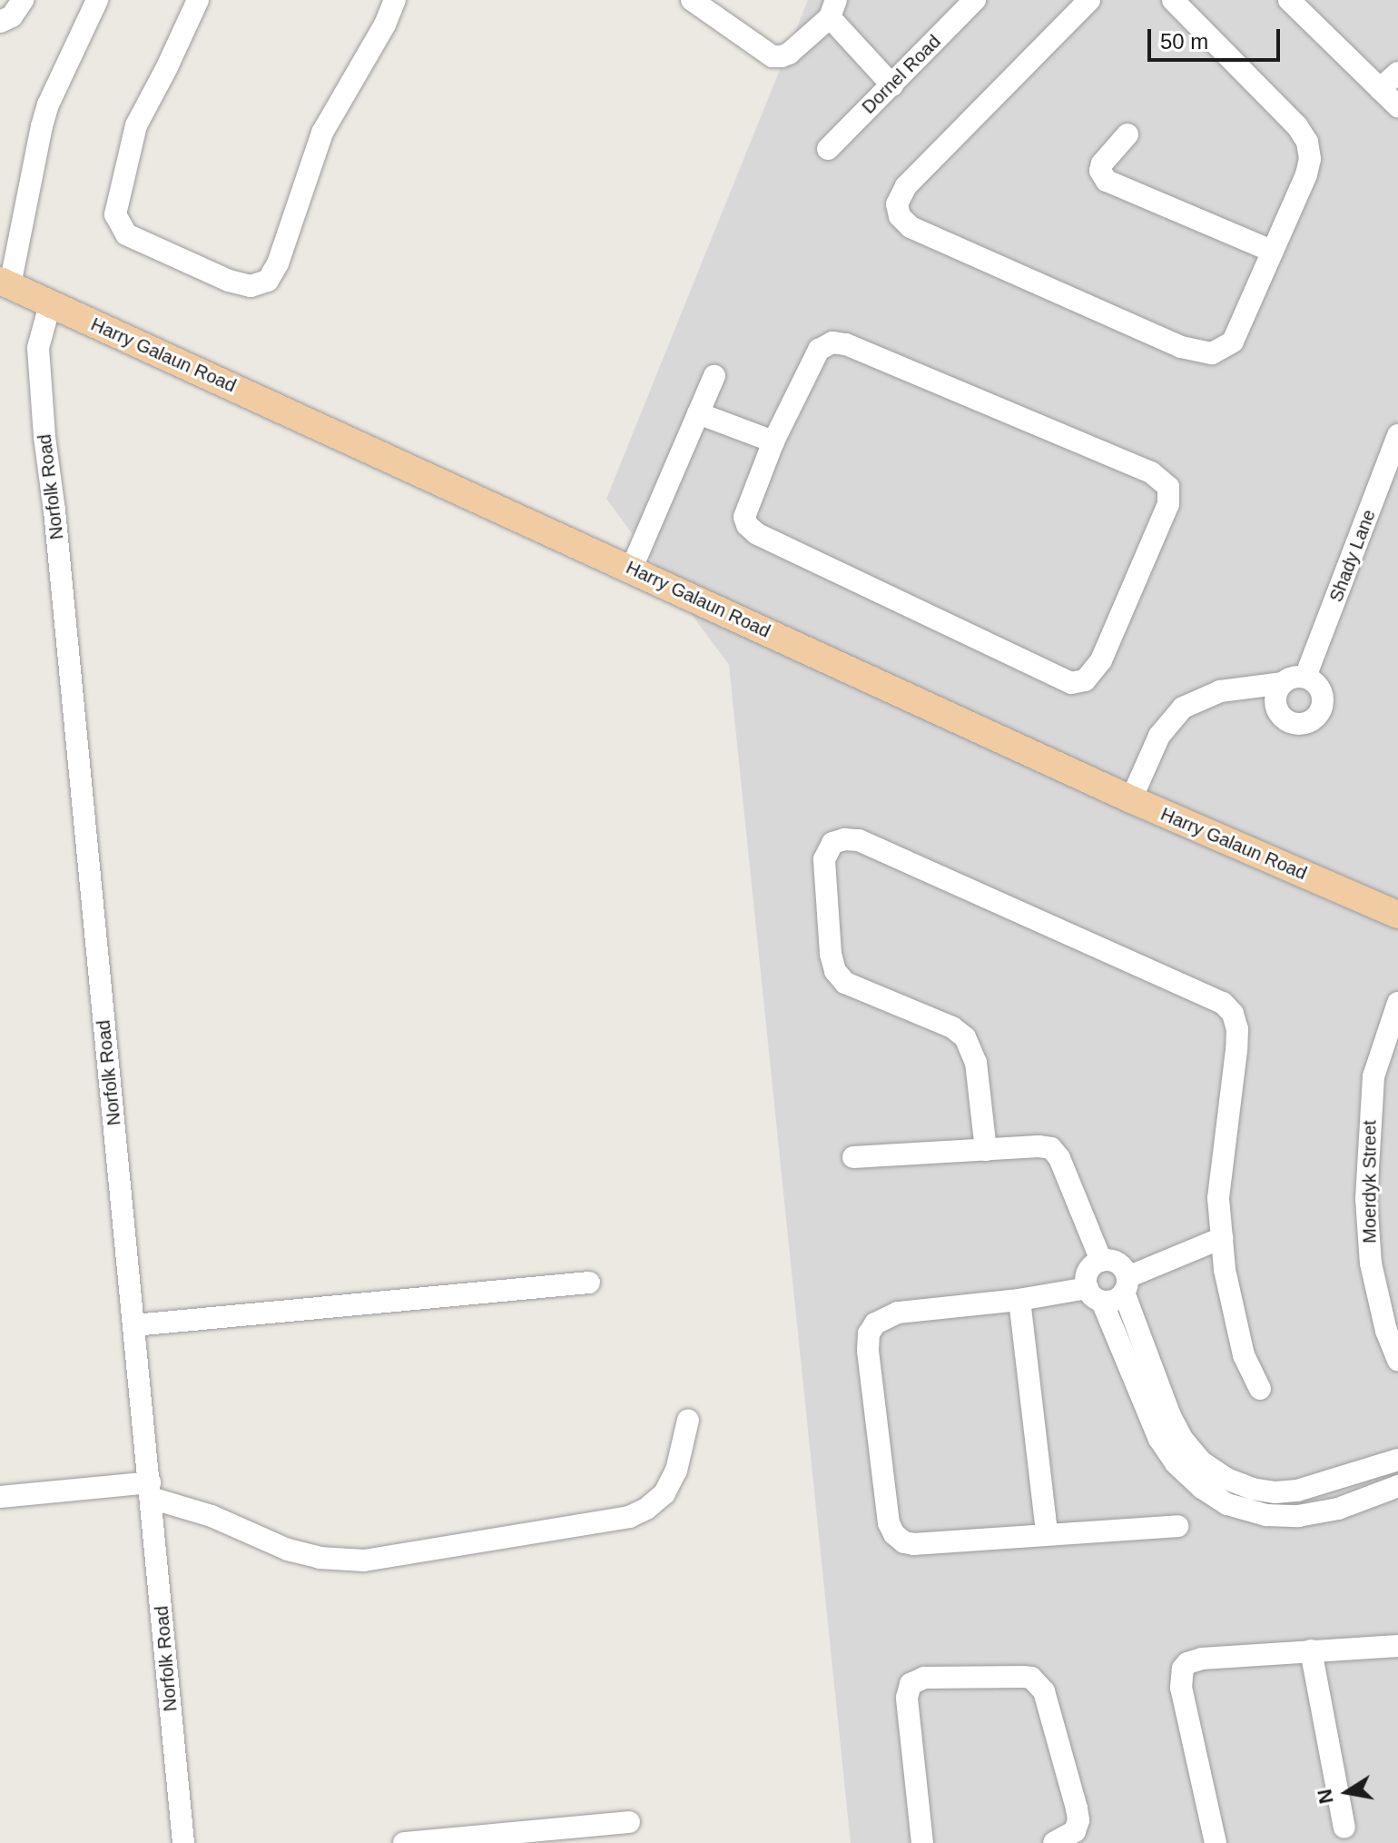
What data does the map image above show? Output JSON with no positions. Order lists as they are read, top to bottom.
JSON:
{
  "streets": {
    "main road": ["Harry Galaun Road"],
    "street": [
      "Dornel Road",
      "Norfolk Road",
      "Shady Lane",
      "Moerdyk Street"
    ]
  },
  "crossings": [
    ["Harry Galaun Road", "Norfolk Road"]
  ],
  "scale_bar": "50 m",
  "north": "left"
}
